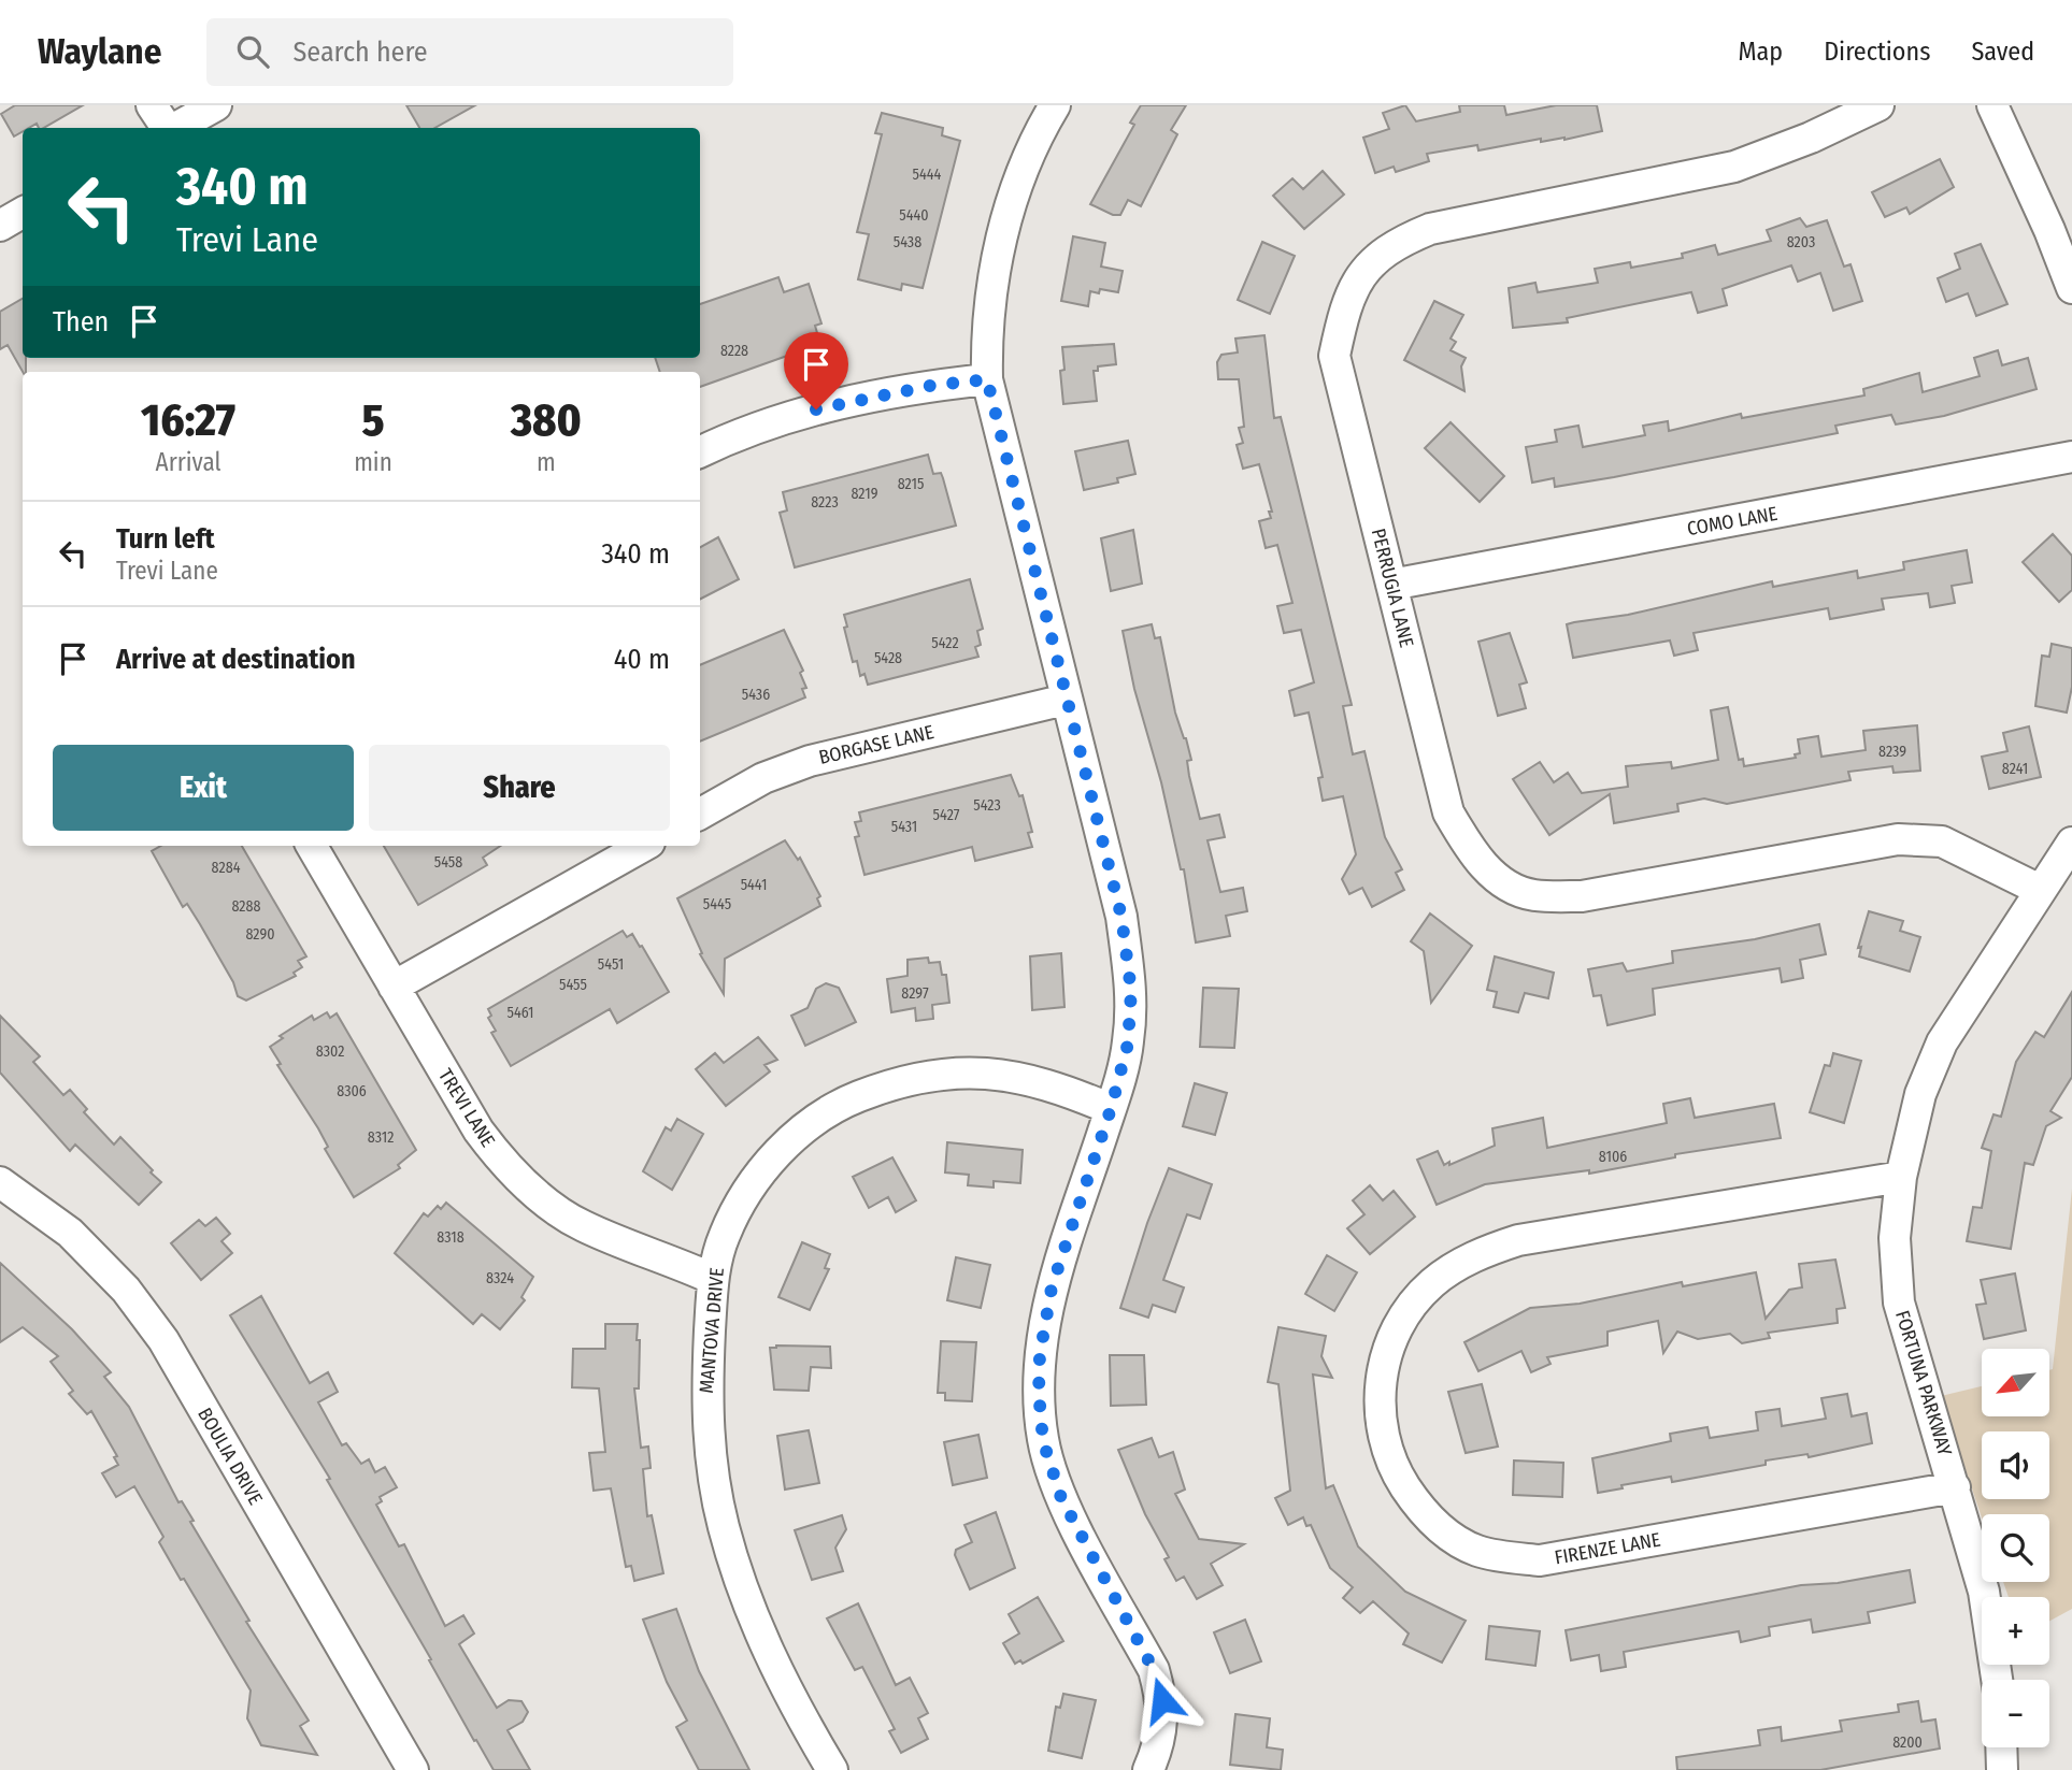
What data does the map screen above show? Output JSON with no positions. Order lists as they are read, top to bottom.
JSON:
{
  "streets": {
    "street": [
      "COMO LANE",
      "PERRUGIA LANE",
      "BORGASE LANE",
      "TREVI LANE",
      "MANTOVA DRIVE",
      "FORTUNA PARKWAY",
      "BOULIA DRIVE",
      "FIRENZE LANE"
    ]
  },
  "crossings": [
    ["COMO LANE", "PERRUGIA LANE"],
    ["PERRUGIA LANE", "FORTUNA PARKWAY"],
    ["TREVI LANE", "MANTOVA DRIVE"],
    ["FORTUNA PARKWAY", "FIRENZE LANE"]
  ],
  "house_numbers": [
    "5444",
    "5440",
    "5438",
    "8203",
    "8228",
    "8215",
    "8219",
    "8223",
    "5422",
    "5428",
    "5436",
    "8239",
    "8241",
    "5423",
    "5427",
    "5431",
    "5458",
    "8284",
    "5441",
    "5445",
    "8288",
    "8290",
    "5451",
    "5455",
    "8297",
    "5461",
    "8302",
    "8306",
    "8312",
    "8106",
    "8318",
    "8324",
    "8200"
  ],
  "north": "bottom left",
  "page": {
    "header": "Waylane",
    "search": "Search here",
    "nav": ["Map", "Directions", "Saved"],
    "turn": ["340 m", "Trevi Lane"],
    "then": "Then",
    "eta": [
      "16:27",
      "Arrival",
      "5",
      "min",
      "380",
      "m"
    ],
    "list": [
      {
        "name": "Turn left",
        "note": "Trevi Lane",
        "value": "340 m"
      },
      {
        "name": "Arrive at destination",
        "value": "40 m"
      }
    ],
    "buttons": ["Exit", "Share"],
    "map_buttons": ["+", "−"]
  }
}
